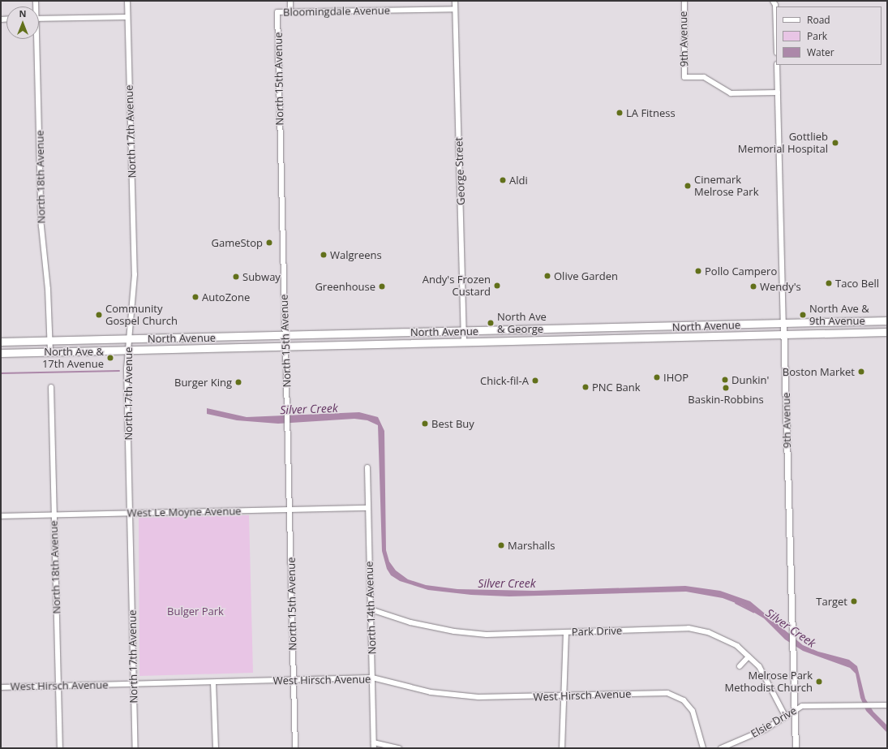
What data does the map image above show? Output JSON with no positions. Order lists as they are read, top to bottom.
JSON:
{
  "streets": {
    "main road": ["North Avenue"],
    "street": [
      "Bloomingdale Avenue",
      "9th Avenue",
      "North 15th Avenue",
      "North 17th Avenue",
      "George Street",
      "North 18th Avenue",
      "West Le Moyne Avenue",
      "North 14th Avenue",
      "Park Drive",
      "West Hirsch Avenue",
      "Elsie Drive"
    ]
  },
  "crossings": [
    ["Bloomingdale Avenue", "North 15th Avenue"],
    ["Bloomingdale Avenue", "George Street"],
    ["9th Avenue", "North Avenue"],
    ["9th Avenue", "Elsie Drive"],
    ["North 15th Avenue", "North Avenue"],
    ["North 15th Avenue", "West Le Moyne Avenue"],
    ["North 15th Avenue", "West Hirsch Avenue"],
    ["North 17th Avenue", "North Avenue"],
    ["North 17th Avenue", "West Le Moyne Avenue"],
    ["North 17th Avenue", "West Hirsch Avenue"],
    ["George Street", "North Avenue"],
    ["North 18th Avenue", "North Avenue"],
    ["North 18th Avenue", "West Le Moyne Avenue"],
    ["North 18th Avenue", "West Hirsch Avenue"],
    ["West Le Moyne Avenue", "North 14th Avenue"],
    ["North 14th Avenue", "Park Drive"],
    ["North 14th Avenue", "West Hirsch Avenue"],
    ["Park Drive", "Elsie Drive"]
  ],
  "water": ["Silver Creek"],
  "parks": ["Bulger Park"],
  "places": [
    "LA Fitness",
    "Gottlieb Memorial Hospital",
    "Aldi",
    "Cinemark Melrose Park",
    "GameStop",
    "Walgreens",
    "Pollo Campero",
    "Olive Garden",
    "Subway",
    "Taco Bell",
    "Andy's Frozen Custard",
    "Greenhouse",
    "Wendy's",
    "AutoZone",
    "Community Gospel Church",
    "North Ave & 9th Avenue",
    "North Ave & George",
    "North Ave & 17th Avenue",
    "Boston Market",
    "IHOP",
    "Dunkin'",
    "Chick-fil-A",
    "Burger King",
    "PNC Bank",
    "Baskin-Robbins",
    "Best Buy",
    "Marshalls",
    "Target",
    "Melrose Park Methodist Church"
  ],
  "legend": ["Road", "Park", "Water"],
  "north": "top"
}
